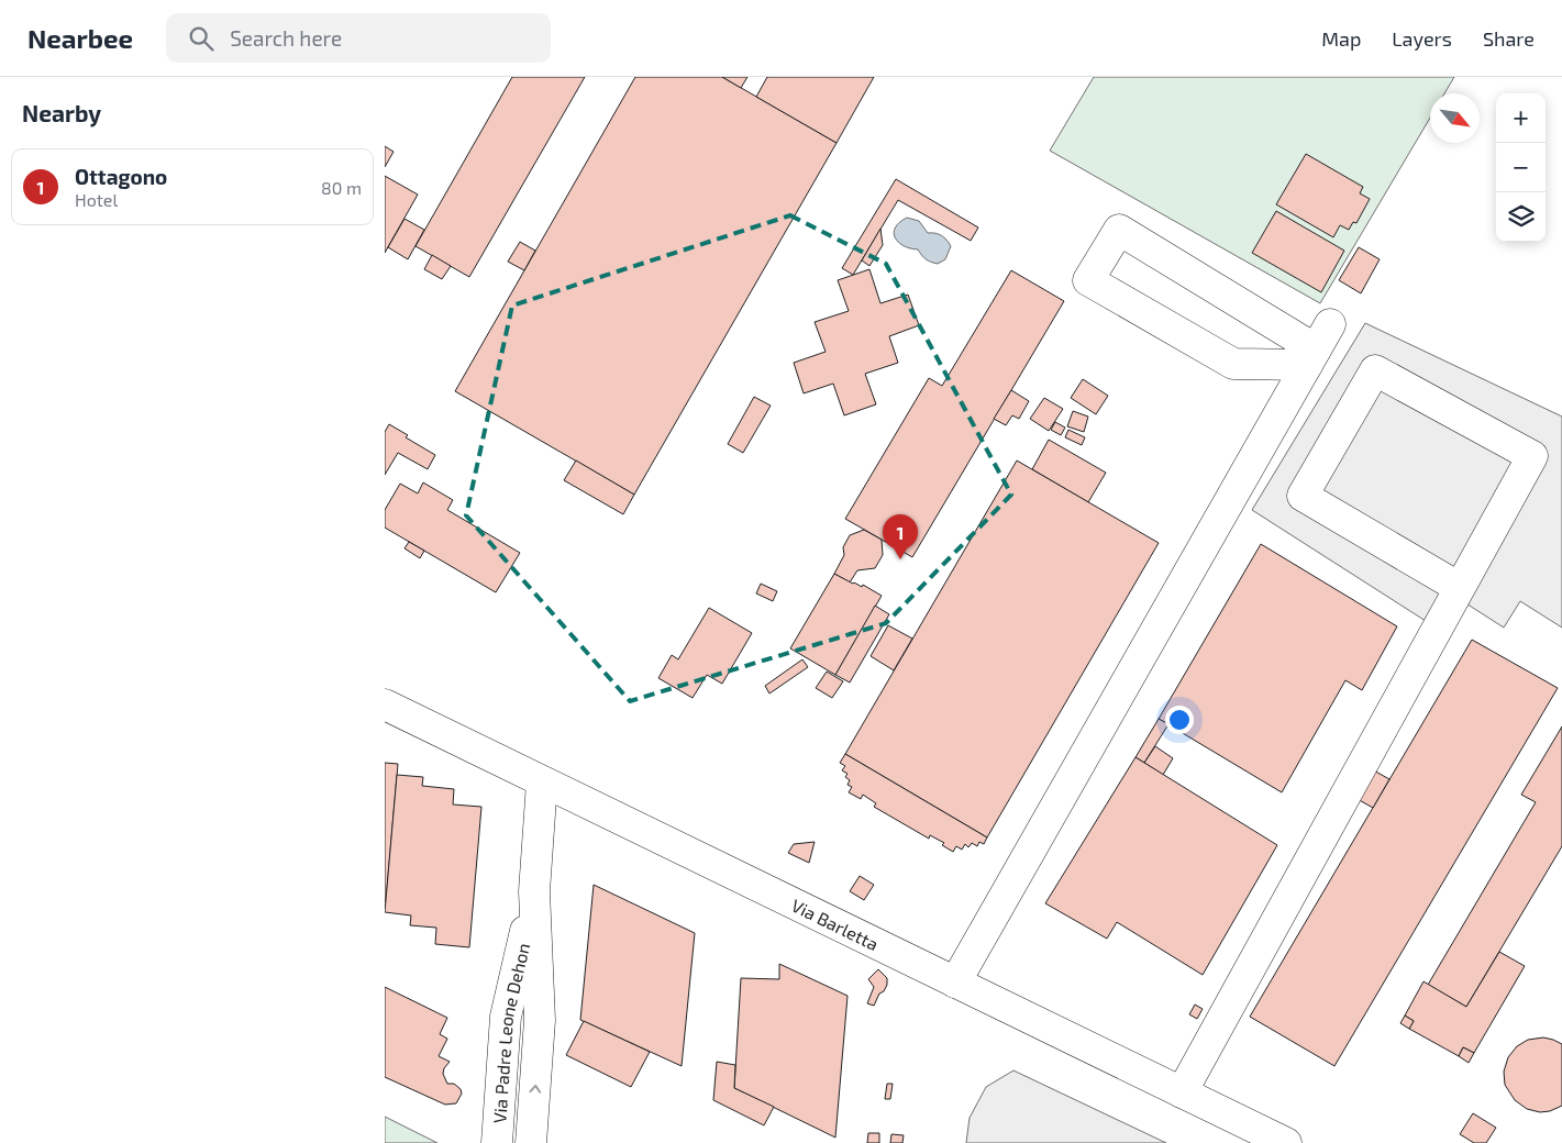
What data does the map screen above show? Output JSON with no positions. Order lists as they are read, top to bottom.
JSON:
{
  "streets": {
    "street": ["Via Barletta", "Via Padre Leone Dehon"]
  },
  "crossings": [
    ["Via Barletta", "Via Padre Leone Dehon"]
  ],
  "north": "bottom right",
  "page": {
    "header": "Nearbee",
    "search": "Search here",
    "nav": ["Map", "Layers", "Share"],
    "heading": "Nearby",
    "map_buttons": ["+", "−"],
    "list": [
      {
        "mark": "1",
        "name": "Ottagono",
        "note": "Hotel",
        "value": "80 m"
      }
    ],
    "pins": "1"
  }
}
